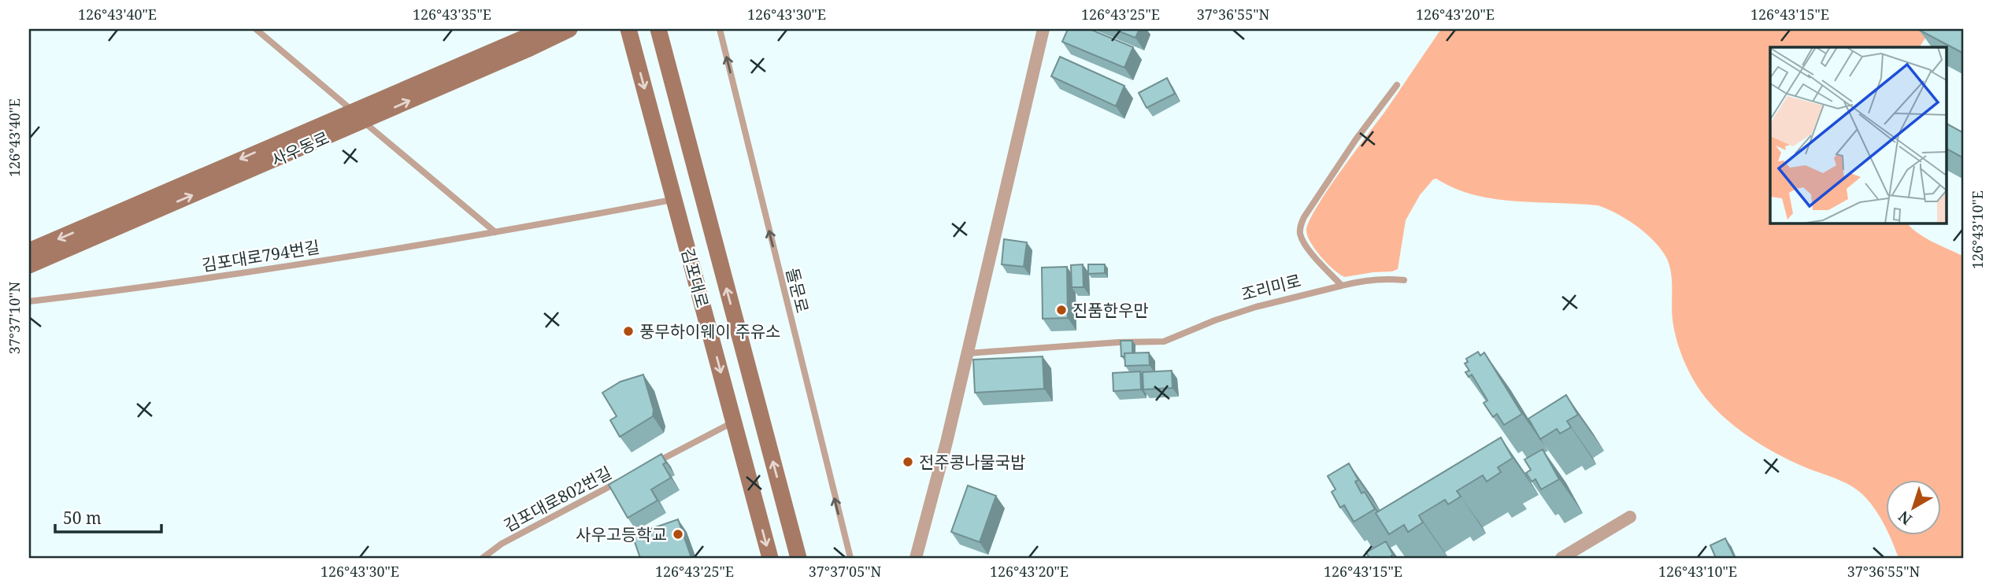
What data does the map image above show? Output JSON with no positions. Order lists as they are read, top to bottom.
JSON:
{
  "streets": {
    "street": ["사우동로", "김포대로"],
    "lane": [
      "김포대로794번길",
      "조리미로",
      "돌문로",
      "김포대로802번길"
    ]
  },
  "crossings": [
    ["김포대로794번길", "김포대로"]
  ],
  "one_way": ["돌문로"],
  "places": [
    "진품한우만",
    "풍무하이웨이 주유소",
    "전주콩나물국밥",
    "사우고등학교"
  ],
  "scale_bar": "50 m",
  "north": "bottom left",
  "coordinates": [
    "126°43'40\"E",
    "126°43'35\"E",
    "126°43'30\"E",
    "126°43'25\"E",
    "37°36'55\"N",
    "126°43'20\"E",
    "126°43'15\"E",
    "126°43'10\"E",
    "37°37'10\"N",
    "37°37'05\"N"
  ]
}
